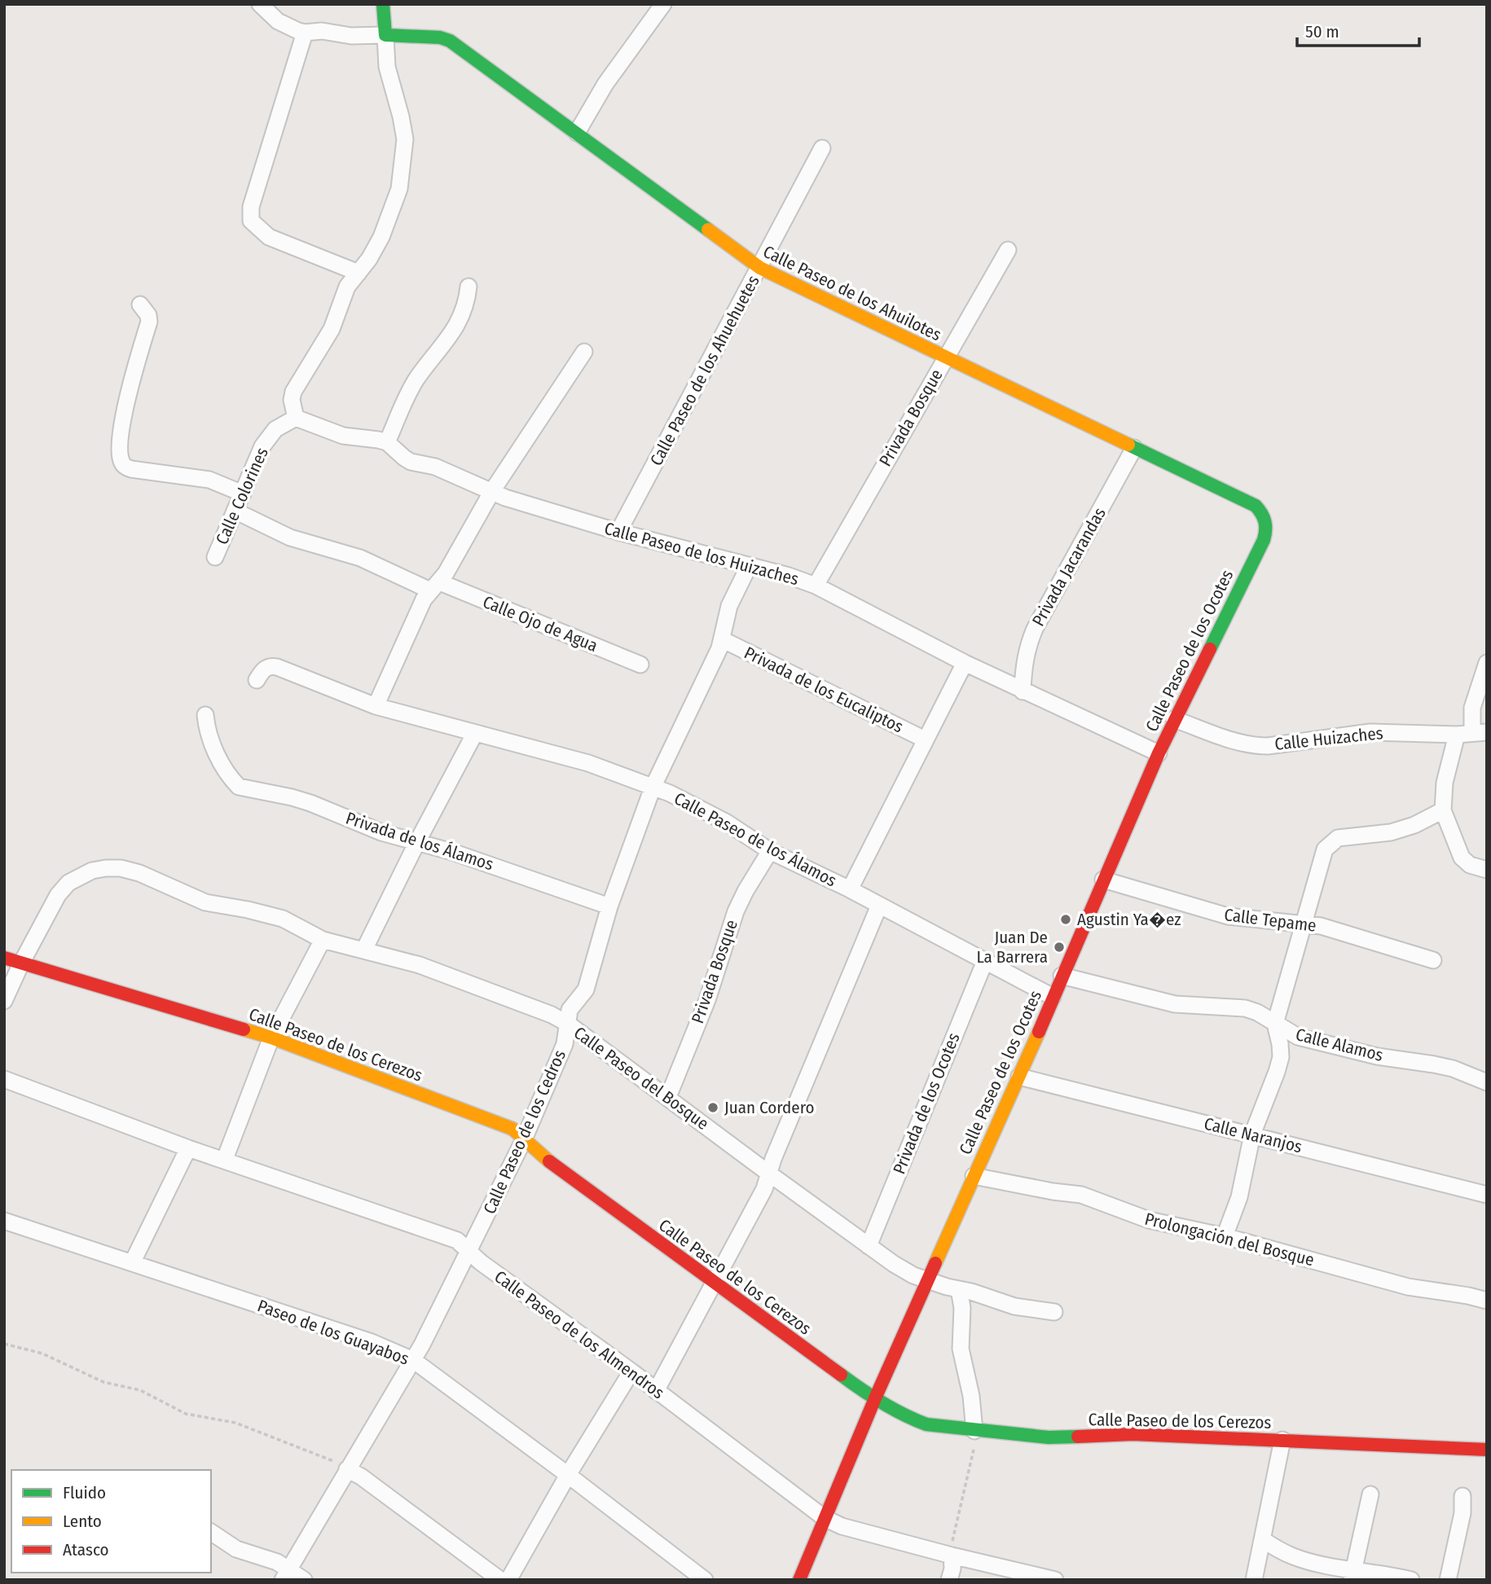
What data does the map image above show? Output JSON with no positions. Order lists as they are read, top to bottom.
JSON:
{
  "streets": {
    "street": [
      "Calle Paseo de los Ahuilotes",
      "Calle Paseo de los Ahuehuetes",
      "Privada Bosque",
      "Calle Colorines",
      "Calle Paseo de los Huizaches",
      "Privada Jacarandas",
      "Calle Ojo de Agua",
      "Calle Paseo de los Ocotes",
      "Privada de los Eucaliptos",
      "Calle Huizaches",
      "Calle Paseo de los Álamos",
      "Privada de los Álamos",
      "Calle Tepame",
      "Calle Paseo de los Cerezos",
      "Calle Alamos",
      "Calle Paseo del Bosque",
      "Privada de los Ocotes",
      "Calle Paseo de los Cedros",
      "Calle Naranjos",
      "Prolongación del Bosque",
      "Paseo de los Guayabos",
      "Calle Paseo de los Almendros"
    ]
  },
  "crossings": [
    ["Calle Paseo de los Ahuilotes", "Calle Paseo de los Ahuehuetes"],
    ["Calle Paseo de los Ahuilotes", "Privada Bosque"],
    ["Calle Paseo de los Ahuilotes", "Privada Jacarandas"],
    ["Calle Paseo de los Ahuilotes", "Calle Paseo de los Ocotes"],
    ["Calle Paseo de los Ahuehuetes", "Calle Paseo de los Huizaches"],
    ["Privada Bosque", "Calle Paseo de los Huizaches"],
    ["Privada Bosque", "Calle Paseo de los Álamos"],
    ["Privada Bosque", "Calle Paseo del Bosque"],
    ["Calle Colorines", "Calle Ojo de Agua"],
    ["Calle Paseo de los Huizaches", "Privada Jacarandas"],
    ["Calle Paseo de los Huizaches", "Calle Paseo de los Ocotes"],
    ["Calle Paseo de los Huizaches", "Calle Paseo de los Cedros"],
    ["Calle Paseo de los Ocotes", "Calle Huizaches"],
    ["Calle Paseo de los Ocotes", "Calle Paseo de los Álamos"],
    ["Calle Paseo de los Ocotes", "Calle Tepame"],
    ["Calle Paseo de los Ocotes", "Calle Paseo de los Cerezos"],
    ["Calle Paseo de los Ocotes", "Calle Alamos"],
    ["Calle Paseo de los Ocotes", "Calle Paseo del Bosque"],
    ["Calle Paseo de los Ocotes", "Calle Naranjos"],
    ["Calle Paseo de los Ocotes", "Prolongación del Bosque"],
    ["Calle Paseo de los Ocotes", "Calle Paseo de los Almendros"],
    ["Privada de los Eucaliptos", "Calle Paseo de los Cedros"],
    ["Calle Paseo de los Álamos", "Privada de los Ocotes"],
    ["Calle Paseo de los Álamos", "Calle Paseo de los Cedros"],
    ["Privada de los Álamos", "Calle Paseo de los Cedros"],
    ["Calle Paseo de los Cerezos", "Calle Paseo del Bosque"],
    ["Calle Paseo de los Cerezos", "Calle Paseo de los Cedros"],
    ["Calle Paseo del Bosque", "Privada de los Ocotes"],
    ["Calle Paseo del Bosque", "Calle Paseo de los Cedros"],
    ["Calle Paseo de los Cedros", "Paseo de los Guayabos"],
    ["Calle Paseo de los Cedros", "Calle Paseo de los Almendros"]
  ],
  "places": ["Agustin Ya�ez", "Juan De La Barrera", "Juan Cordero"],
  "legend": ["Fluido", "Lento", "Atasco"],
  "scale_bar": "50 m"
}
